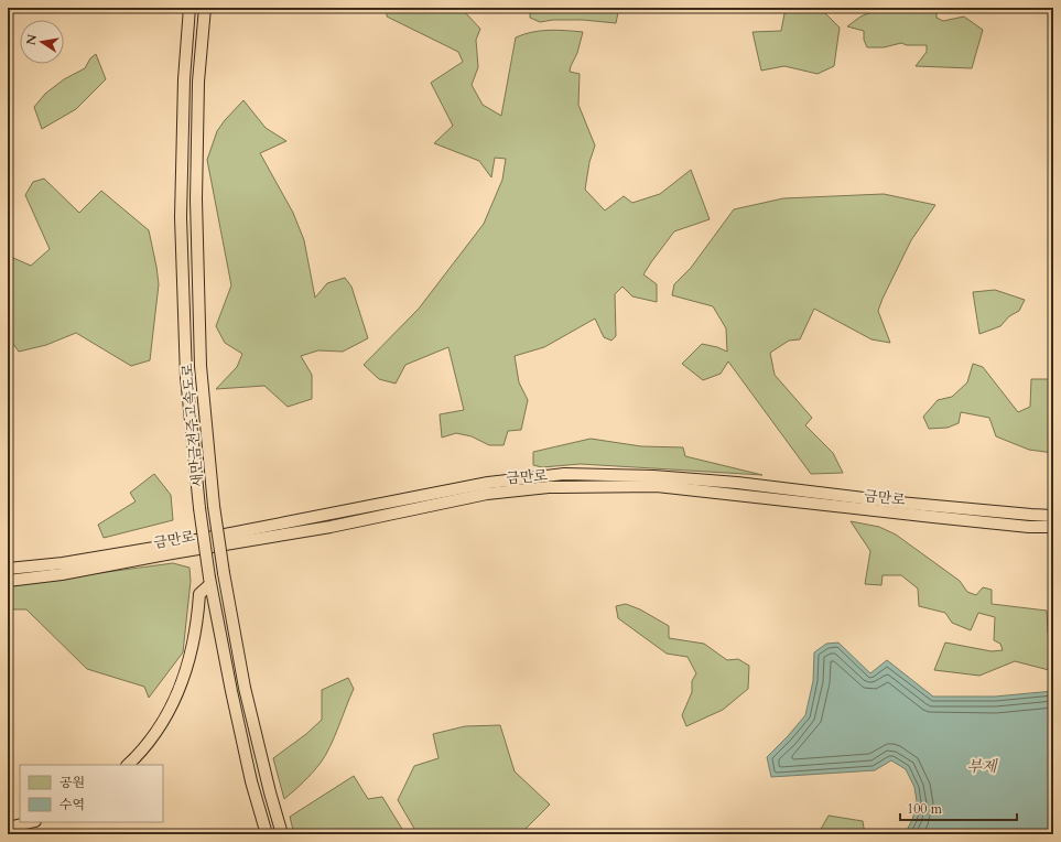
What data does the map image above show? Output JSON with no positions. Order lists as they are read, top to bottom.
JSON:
{
  "streets": {
    "highway": ["새만금전주고속도로", "금만로"]
  },
  "water": ["부제"],
  "legend": ["공원", "수역"],
  "scale_bar": "100 m",
  "north": "left"
}
